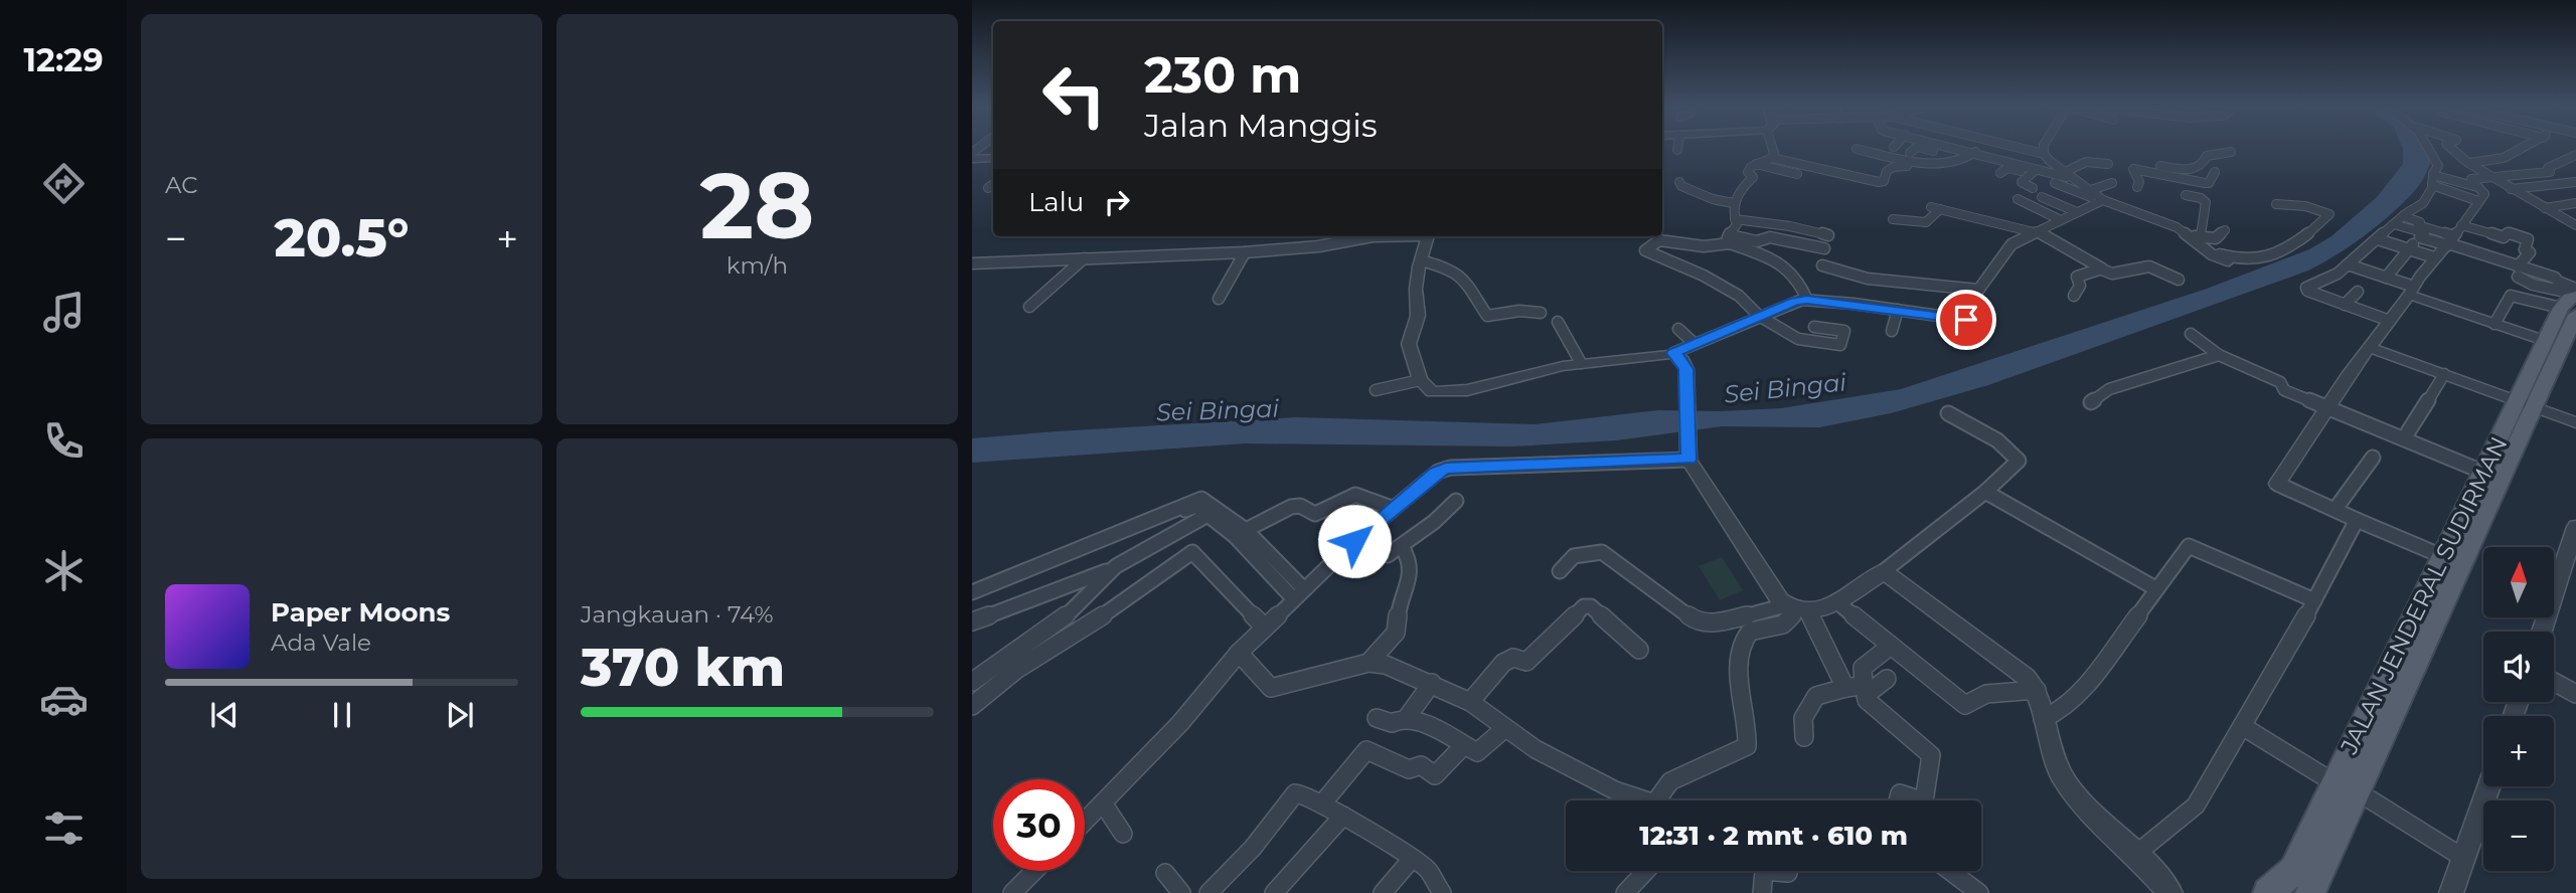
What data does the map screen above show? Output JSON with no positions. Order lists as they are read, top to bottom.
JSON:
{
  "streets": {
    "main road": ["JALAN JENDERAL SUDIRMAN"]
  },
  "water": ["Sei Bingai"],
  "north": "top",
  "page": {
    "tabs": "12:29",
    "tile": [
      "AC",
      ["28", "km/h"],
      ["Jangkauan · 74%", "370 km"]
    ],
    "turn": ["230 m", "Jalan Manggis"],
    "then": "Lalu",
    "heat": ["−", "20.5°", "+"],
    "map_buttons": ["+", "−"],
    "song": ["Paper Moons", "Ada Vale"],
    "limit": "30",
    "trip": "12:31 · 2 mnt · 610 m"
  }
}
